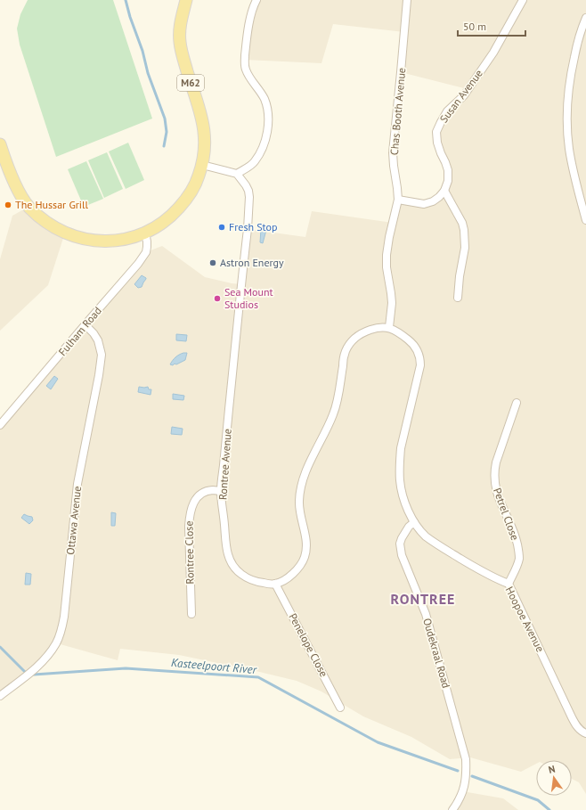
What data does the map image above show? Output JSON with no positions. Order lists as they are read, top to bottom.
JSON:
{
  "streets": {
    "main road": ["M62"],
    "street": [
      "Susan Avenue",
      "Chas Booth Avenue",
      "Fulham Road",
      "Rontree Avenue",
      "Petrel Close",
      "Ottawa Avenue",
      "Rontree Close",
      "Hoopoe Avenue",
      "Penelope Close",
      "Oudekraal Road"
    ]
  },
  "crossings": [
    ["M62", "Fulham Road"],
    ["Fulham Road", "Ottawa Avenue"],
    ["Rontree Avenue", "Rontree Close"],
    ["Rontree Avenue", "Penelope Close"],
    ["Petrel Close", "Hoopoe Avenue"],
    ["Hoopoe Avenue", "Oudekraal Road"]
  ],
  "districts": ["RONTREE"],
  "water": ["Kasteelpoort River"],
  "places": [
    "The Hussar Grill",
    "Fresh Stop",
    "Astron Energy",
    "Sea Mount Studios"
  ],
  "scale_bar": "50 m",
  "north": "top"
}
